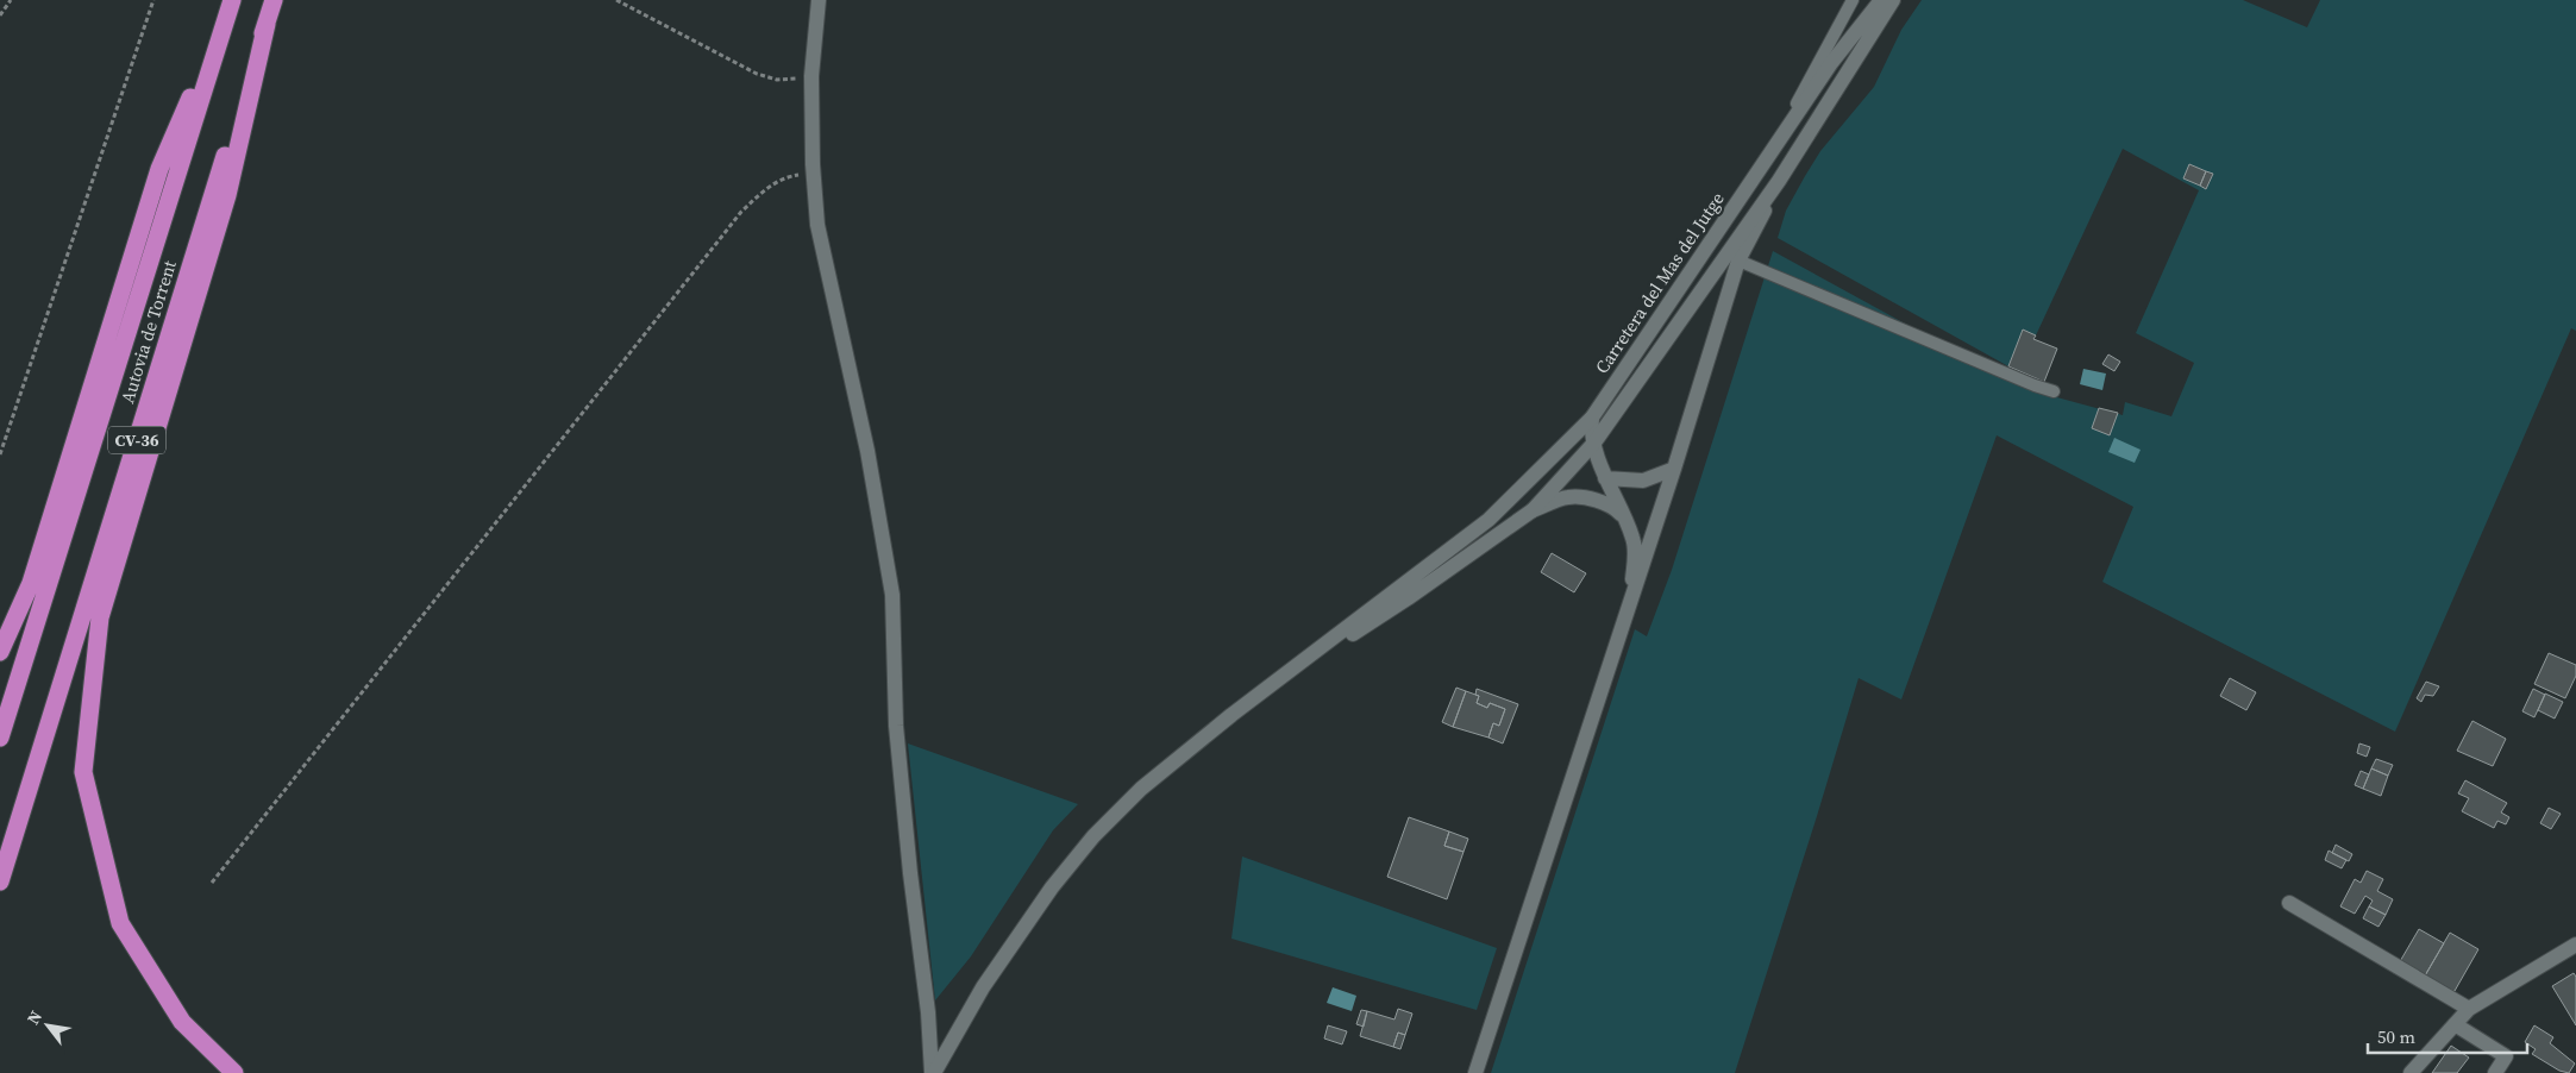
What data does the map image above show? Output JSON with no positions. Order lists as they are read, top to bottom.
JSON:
{
  "streets": {
    "highway": ["Autovia de Torrent", "CV-36"],
    "street": ["Carretera del Mas del Jutge"]
  },
  "scale_bar": "50 m",
  "north": "top left"
}
